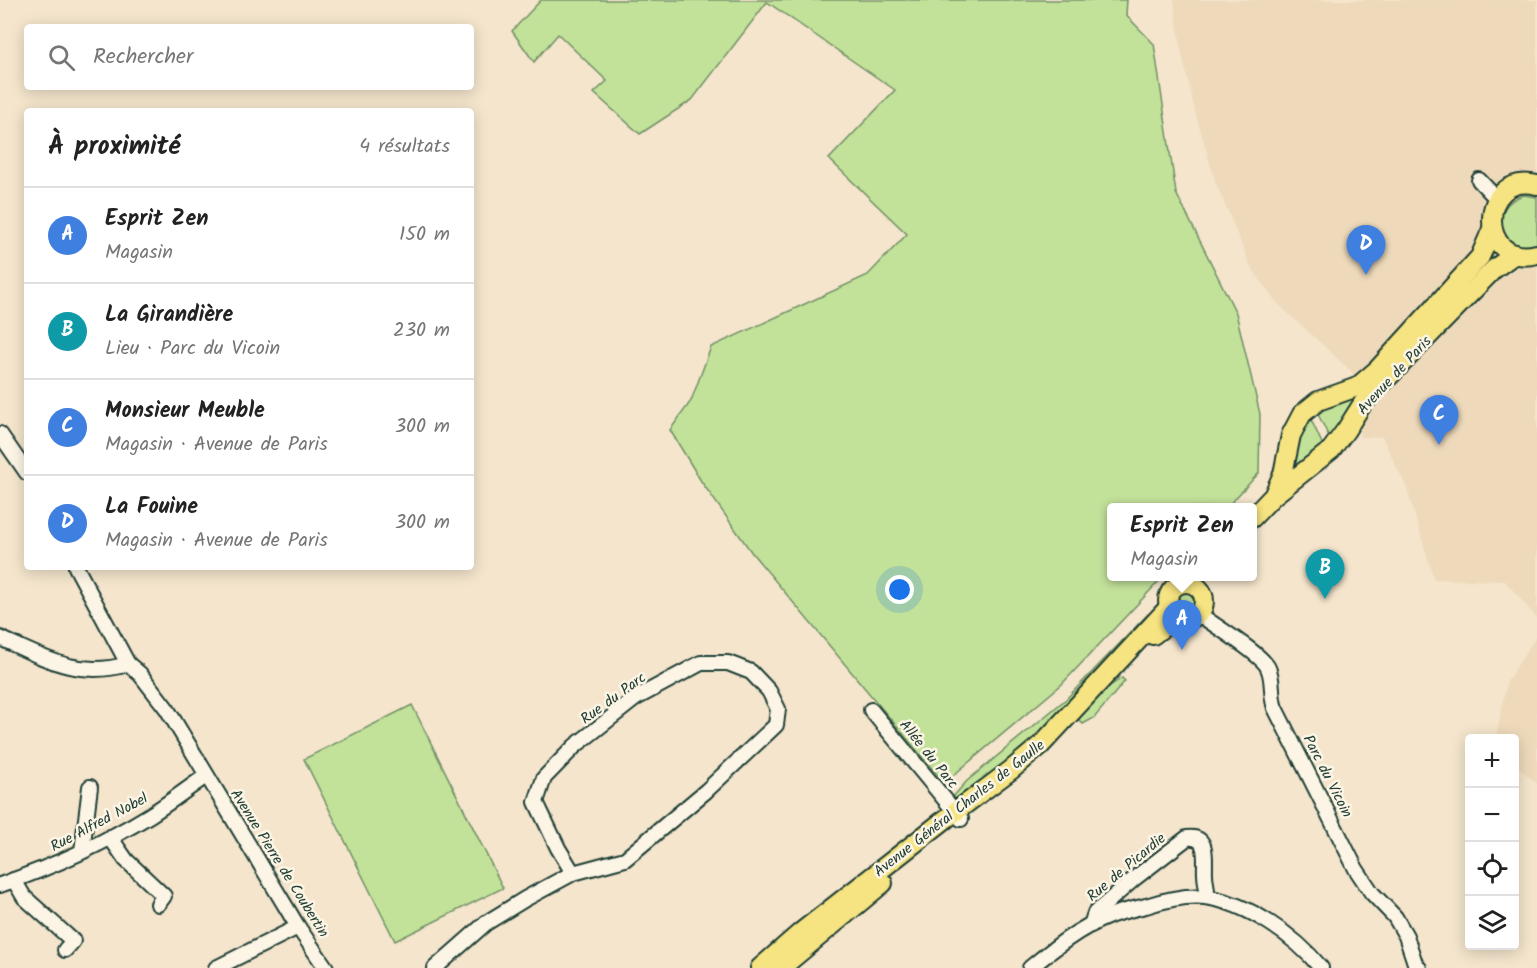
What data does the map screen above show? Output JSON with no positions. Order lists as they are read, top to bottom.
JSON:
{
  "streets": {
    "main road": ["Avenue de Paris", "Avenue Général Charles de Gaulle"],
    "street": [
      "Rue du Parc",
      "Allée du Parc",
      "Parc du Vicoin",
      "Rue Alfred Nobel",
      "Avenue Pierre de Coubertin",
      "Rue de Picardie"
    ]
  },
  "crossings": [
    ["Allée du Parc", "Avenue Général Charles de Gaulle"],
    ["Parc du Vicoin", "Avenue Général Charles de Gaulle"],
    ["Rue Alfred Nobel", "Avenue Pierre de Coubertin"]
  ],
  "page": {
    "search": "Rechercher",
    "heading": ["À proximité", "4 résultats"],
    "list": [
      {
        "mark": "A",
        "name": "Esprit Zen",
        "note": "Magasin",
        "value": "150 m"
      },
      {
        "mark": "B",
        "name": "La Girandière",
        "note": "Lieu · Parc du Vicoin",
        "value": "230 m"
      },
      {
        "mark": "C",
        "name": "Monsieur Meuble",
        "note": "Magasin · Avenue de Paris",
        "value": "300 m"
      },
      {
        "mark": "D",
        "name": "La Fouine",
        "note": "Magasin · Avenue de Paris",
        "value": "300 m"
      }
    ],
    "pins": [
      "D",
      "C",
      "B",
      "A"
    ],
    "popup": ["Esprit Zen", "Magasin"],
    "map_buttons": ["+", "−"]
  }
}
